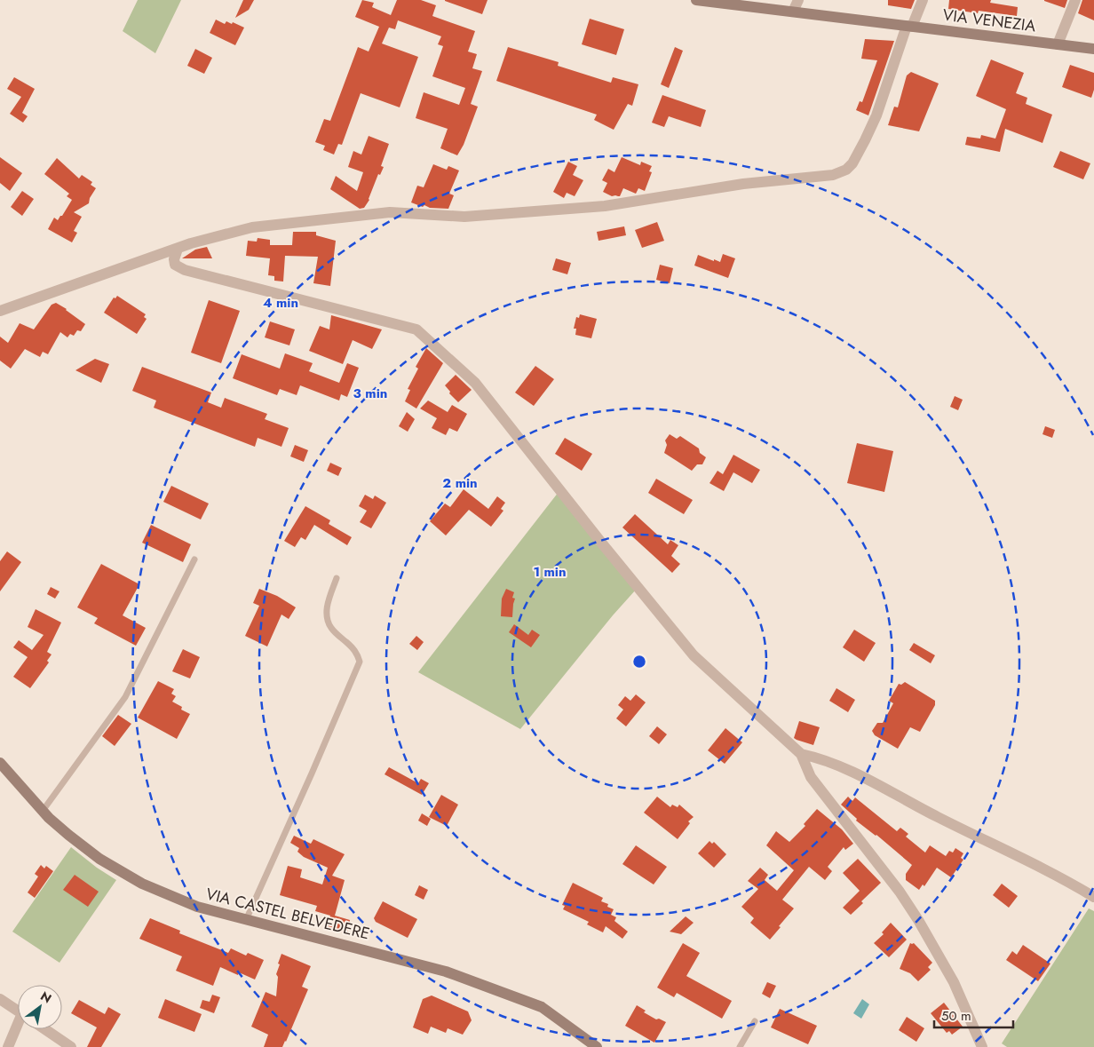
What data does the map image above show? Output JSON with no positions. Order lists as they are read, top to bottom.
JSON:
{
  "streets": {
    "street": ["VIA VENEZIA", "VIA CASTEL BELVEDERE"]
  },
  "scale_bar": "50 m",
  "north": "top right",
  "rings": [
    "4 min",
    "3 min",
    "2 min",
    "1 min"
  ]
}
